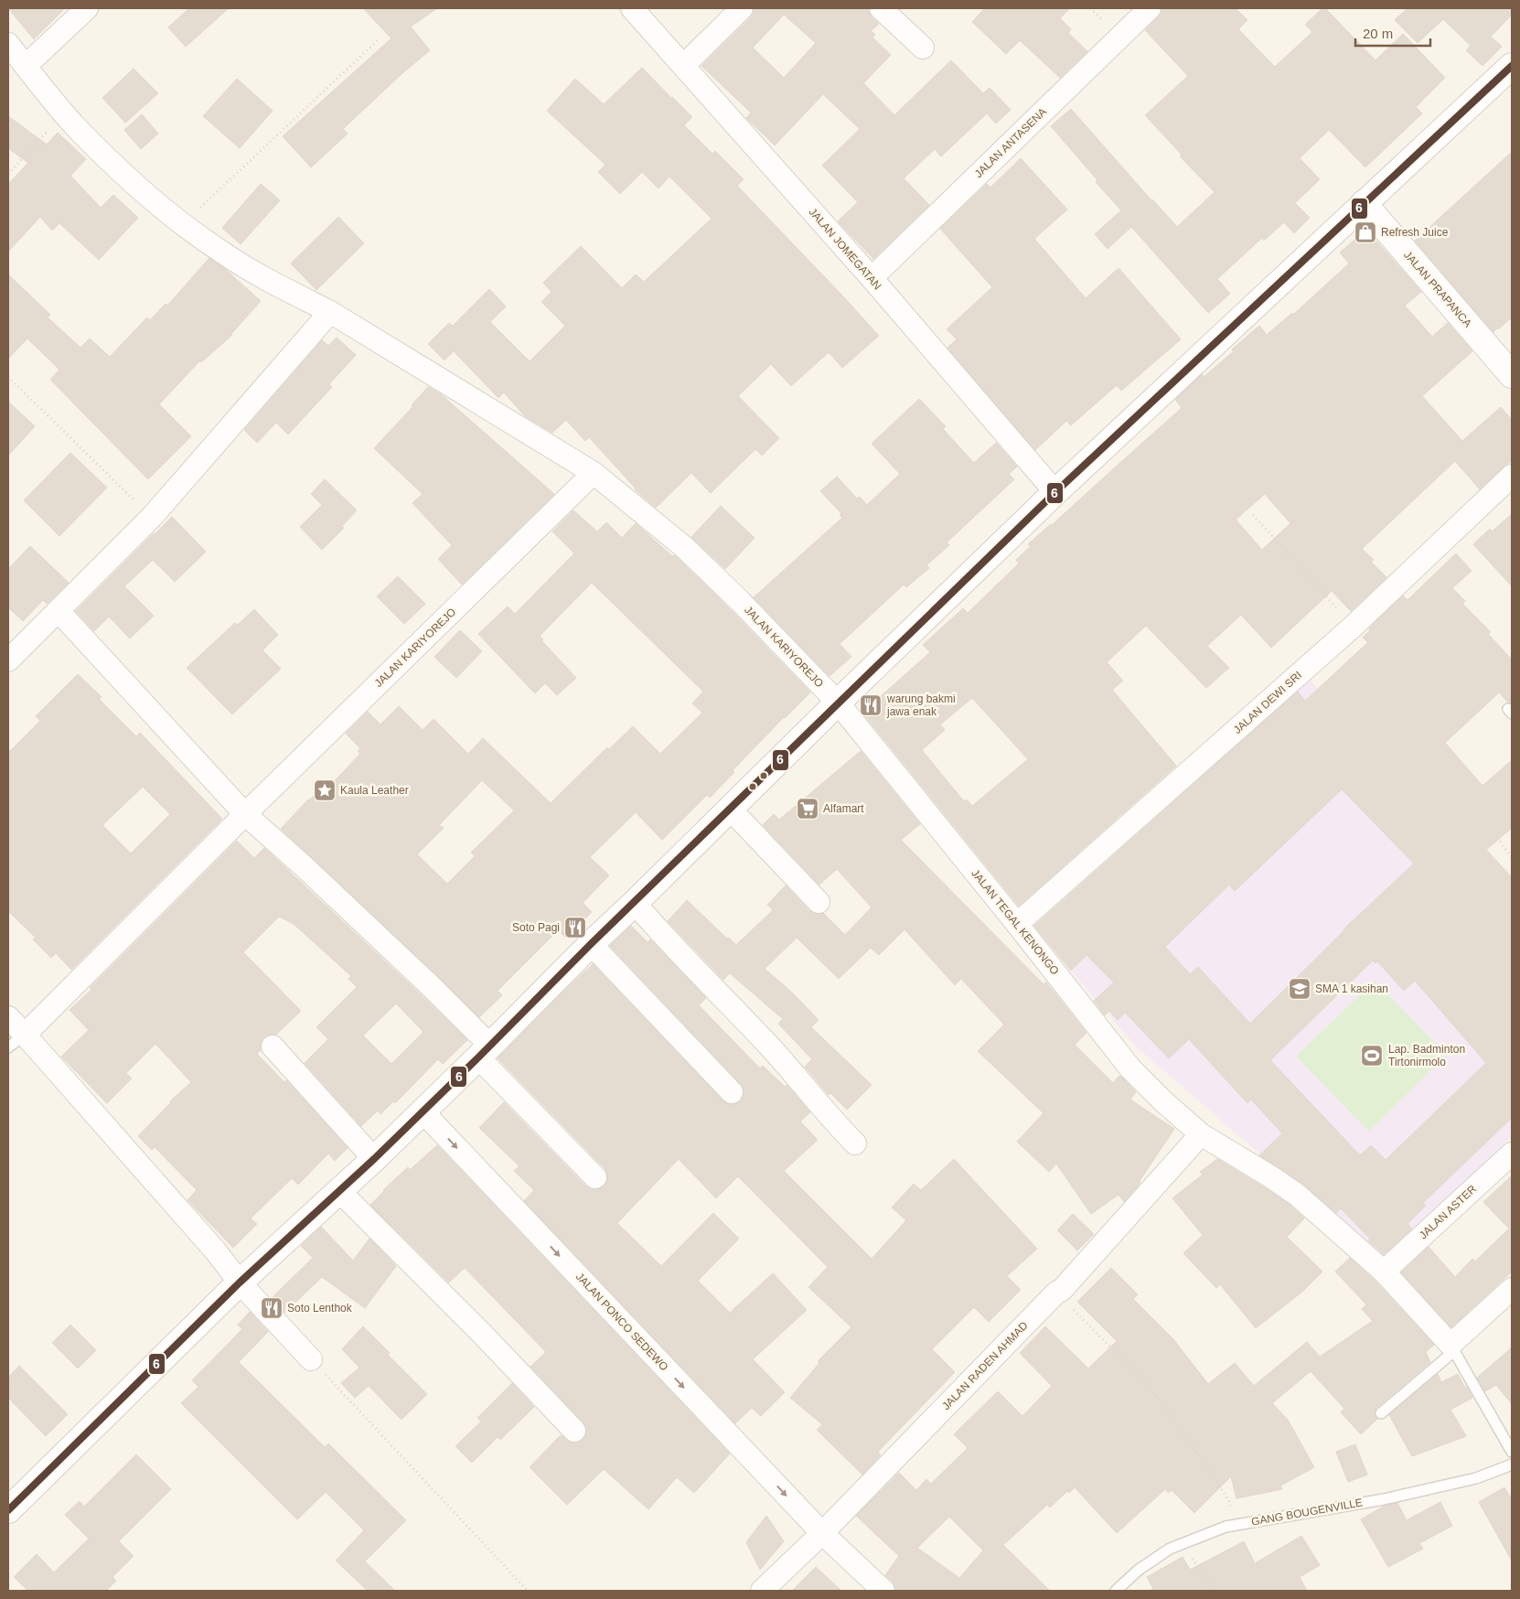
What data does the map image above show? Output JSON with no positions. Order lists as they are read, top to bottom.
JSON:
{
  "streets": {
    "street": [
      "JALAN ANTASENA",
      "JALAN JOMEGATAN",
      "JALAN PRAPANCA",
      "JALAN KARIYOREJO",
      "JALAN DEWI SRI",
      "JALAN TEGAL KENONGO",
      "JALAN ASTER",
      "JALAN PONCO SEDEWO",
      "JALAN RADEN AHMAD"
    ],
    "lane": ["GANG BOUGENVILLE"]
  },
  "crossings": [
    ["JALAN ANTASENA", "JALAN JOMEGATAN"],
    ["JALAN KARIYOREJO", "JALAN TEGAL KENONGO"],
    ["JALAN DEWI SRI", "JALAN TEGAL KENONGO"],
    ["JALAN TEGAL KENONGO", "JALAN ASTER"],
    ["JALAN TEGAL KENONGO", "JALAN RADEN AHMAD"],
    ["JALAN PONCO SEDEWO", "JALAN RADEN AHMAD"]
  ],
  "places": {
    "shop": ["Refresh Juice"],
    "restaurant": ["warung bakmi jawa enak", "Soto Pagi", "Soto Lenthok"],
    "place": ["Kaula Leather"],
    "supermarket": ["Alfamart"],
    "school or university": ["SMA 1 kasihan"],
    "sports": ["Lap. Badminton Tirtonirmolo"]
  },
  "lines": ["transit line 6"],
  "scale_bar": "20 m"
}
